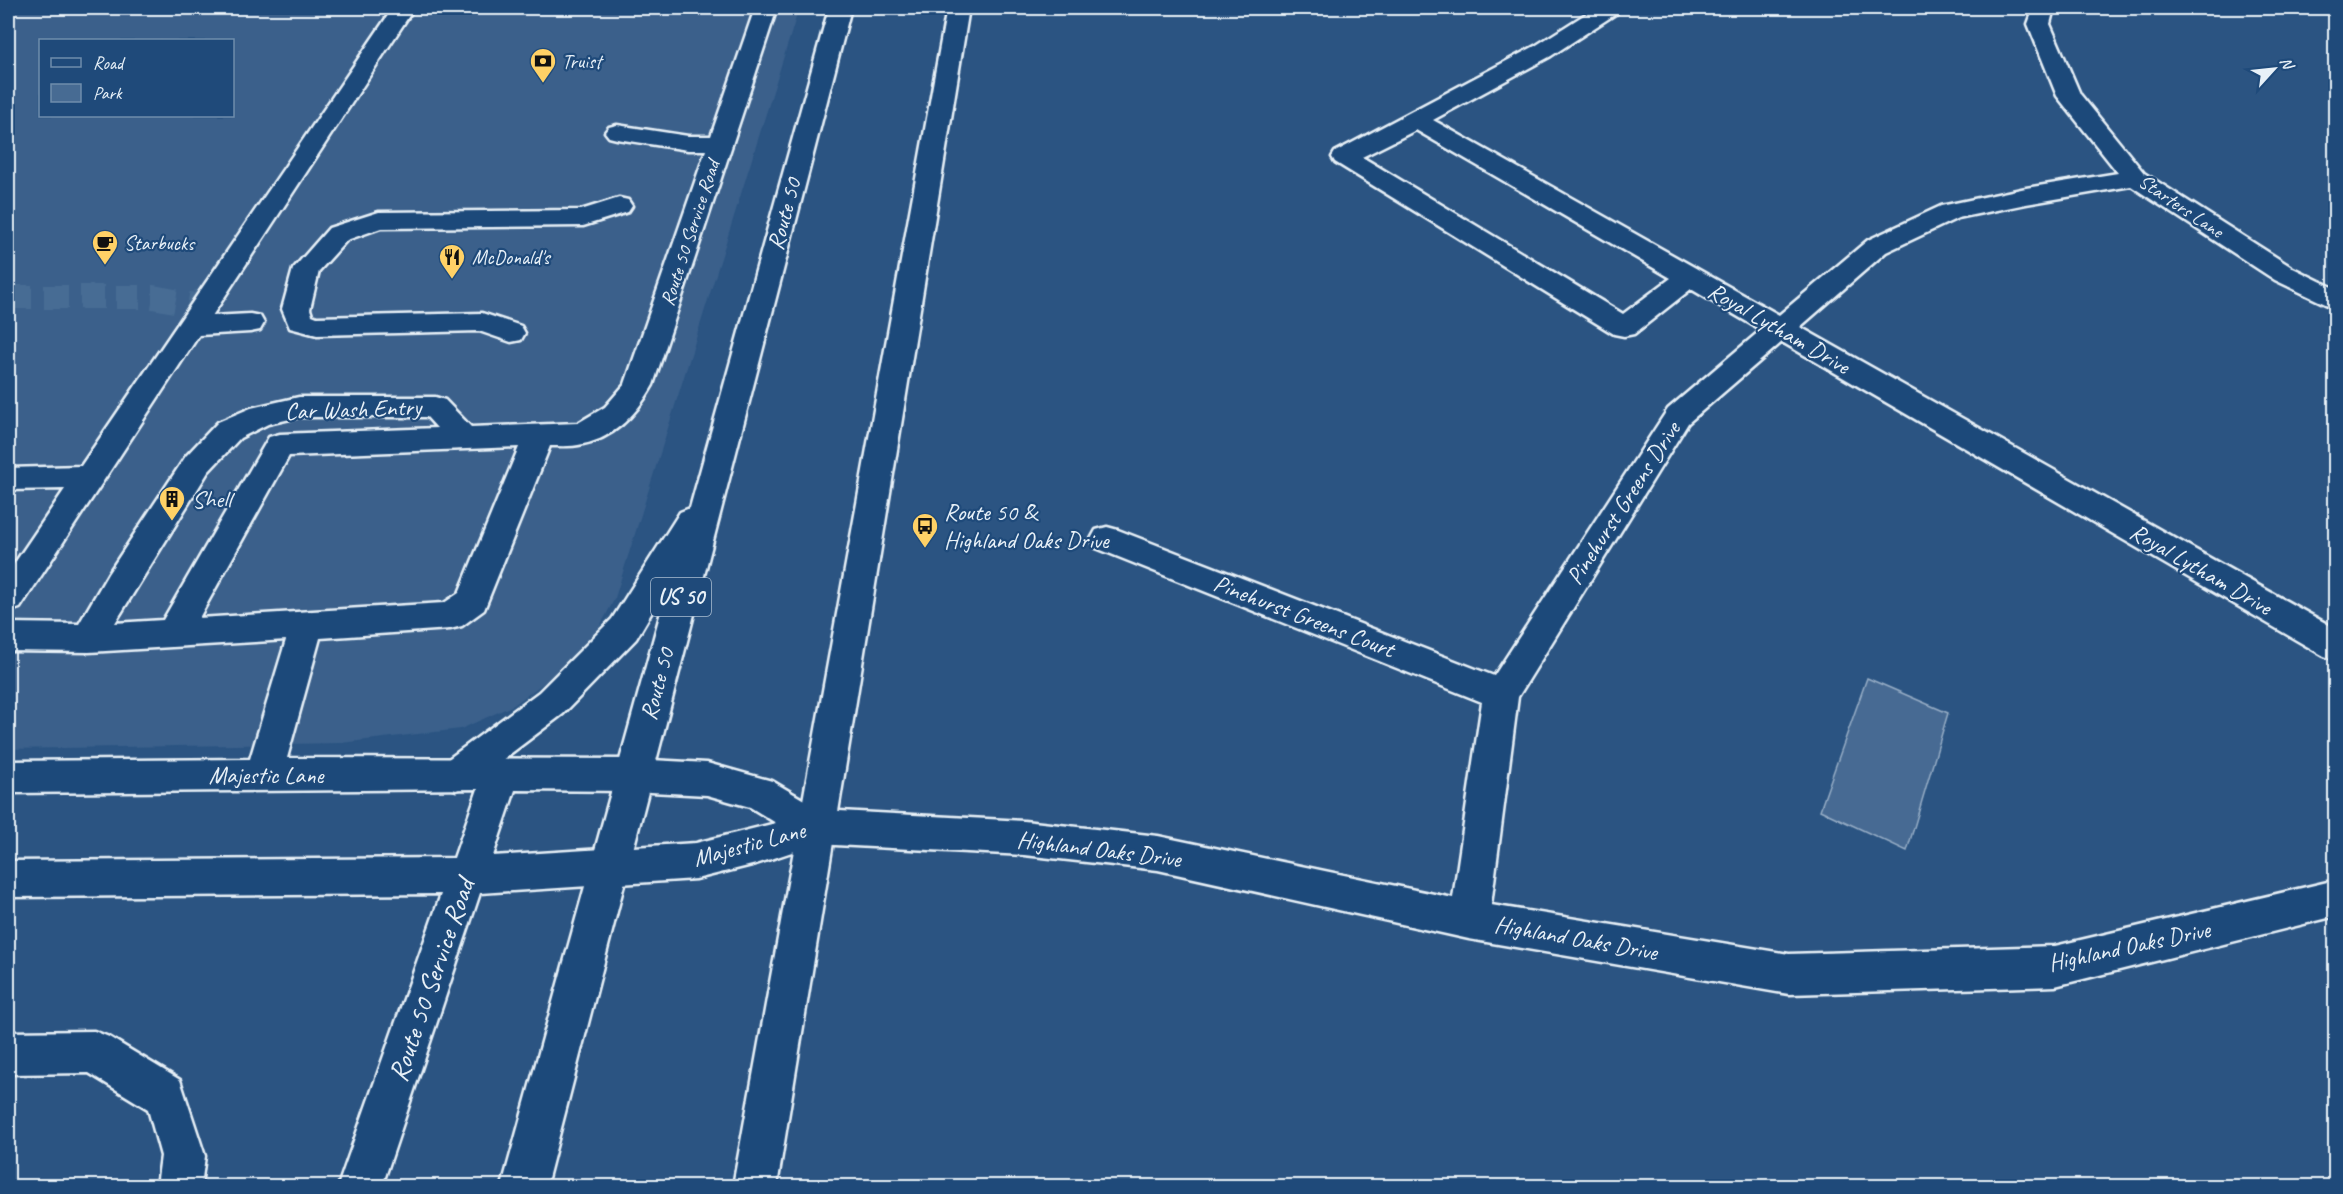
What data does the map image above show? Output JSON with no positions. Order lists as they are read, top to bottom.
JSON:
{
  "streets": {
    "main road": [
      "Starters Lane",
      "Route 50",
      "Route 50 Service Road",
      "Royal Lytham Drive",
      "Car Wash Entry",
      "Pinehurst Greens Drive",
      "US 50",
      "Pinehurst Greens Court",
      "Majestic Lane",
      "Highland Oaks Drive"
    ]
  },
  "crossings": [
    ["Starters Lane", "Pinehurst Greens Drive"],
    ["Route 50", "Majestic Lane"],
    ["Route 50 Service Road", "Majestic Lane"],
    ["Royal Lytham Drive", "Pinehurst Greens Drive"],
    ["Pinehurst Greens Drive", "Pinehurst Greens Court"],
    ["Pinehurst Greens Drive", "Highland Oaks Drive"],
    ["Majestic Lane", "Highland Oaks Drive"]
  ],
  "places": {
    "bank": ["Truist"],
    "cafe": ["Starbucks"],
    "restaurant": ["McDonald's"],
    "building": ["Shell"],
    "bus stop": ["Route 50 & Highland Oaks Drive"]
  },
  "legend": ["Road", "Park"],
  "north": "top right"
}
